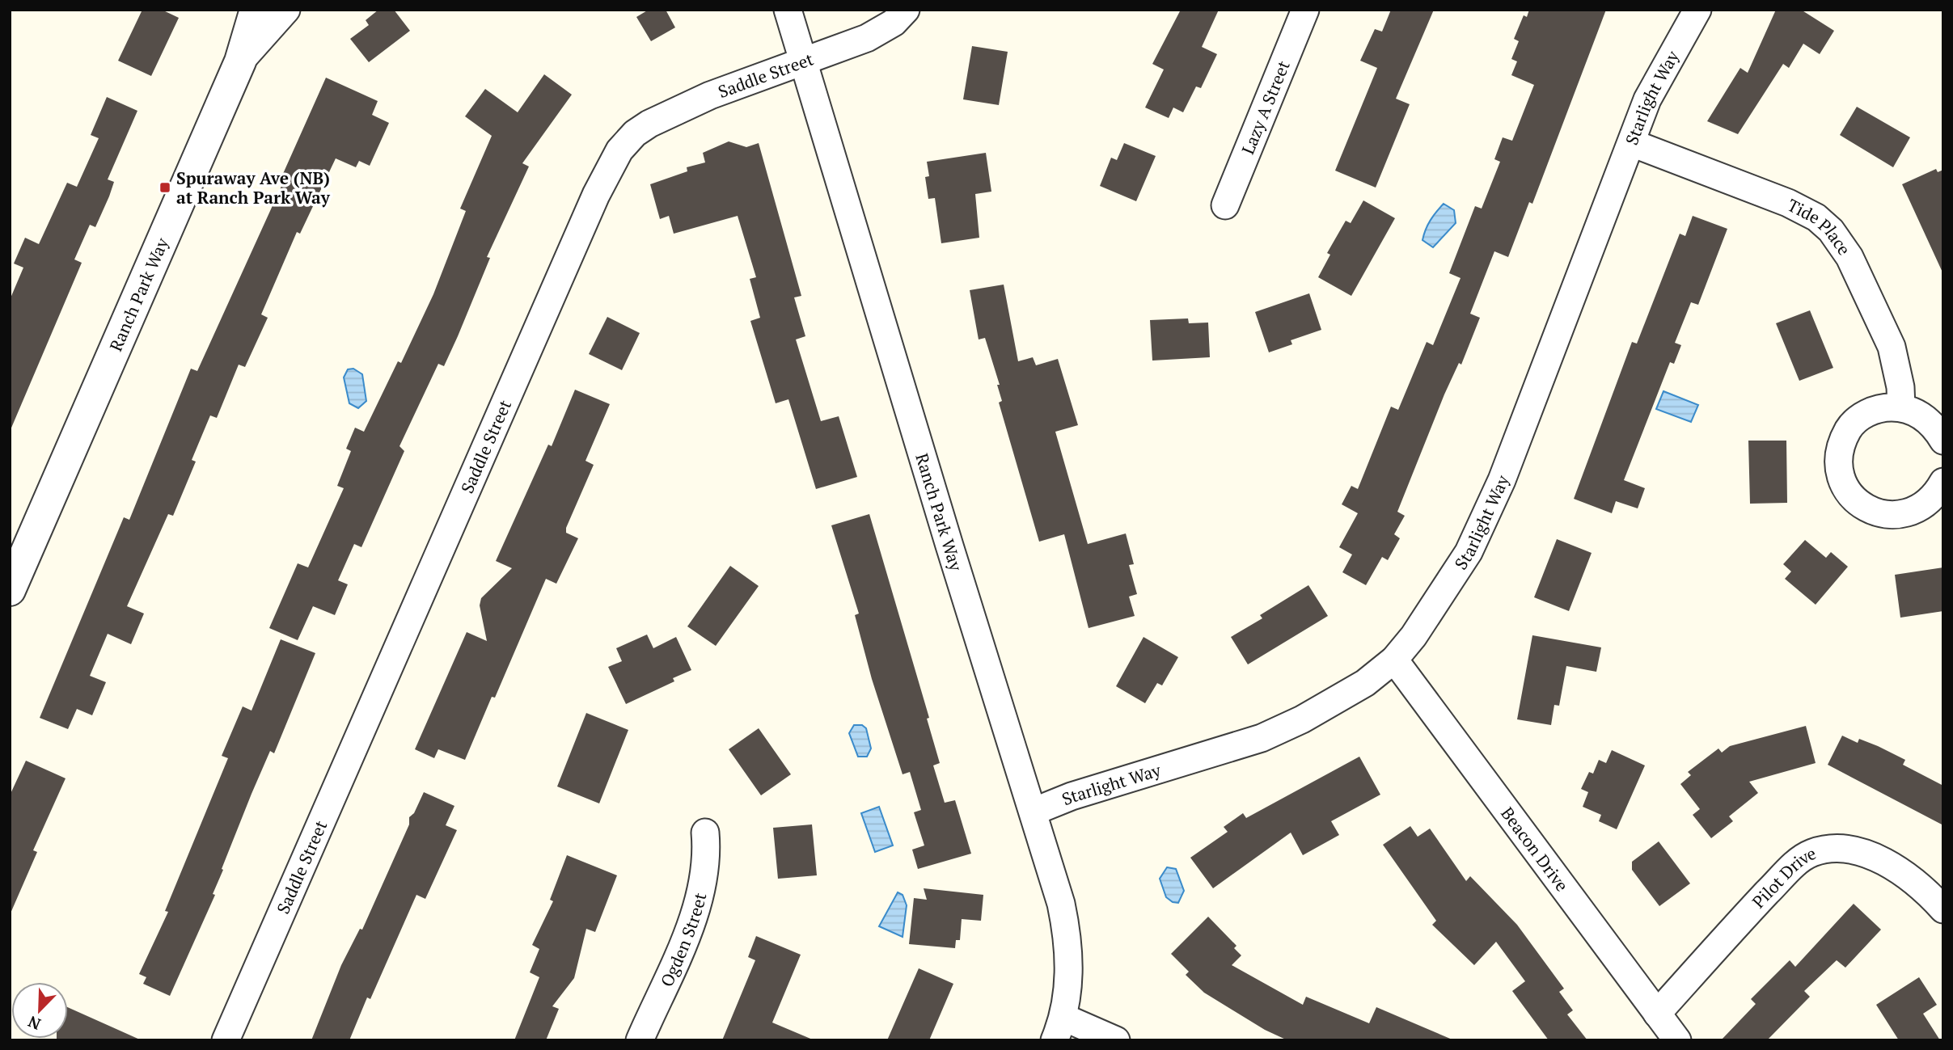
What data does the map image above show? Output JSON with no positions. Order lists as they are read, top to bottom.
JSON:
{
  "streets": {
    "street": [
      "Saddle Street",
      "Starlight Way",
      "Lazy A Street",
      "Tide Place",
      "Ranch Park Way",
      "Beacon Drive",
      "Pilot Drive",
      "Ogden Street"
    ]
  },
  "crossings": [
    ["Saddle Street", "Ranch Park Way"],
    ["Starlight Way", "Tide Place"],
    ["Starlight Way", "Ranch Park Way"],
    ["Starlight Way", "Beacon Drive"],
    ["Beacon Drive", "Pilot Drive"]
  ],
  "places": {
    "transit": ["Spuraway Ave (NB) at Ranch Park Way"]
  },
  "north": "bottom left"
}
